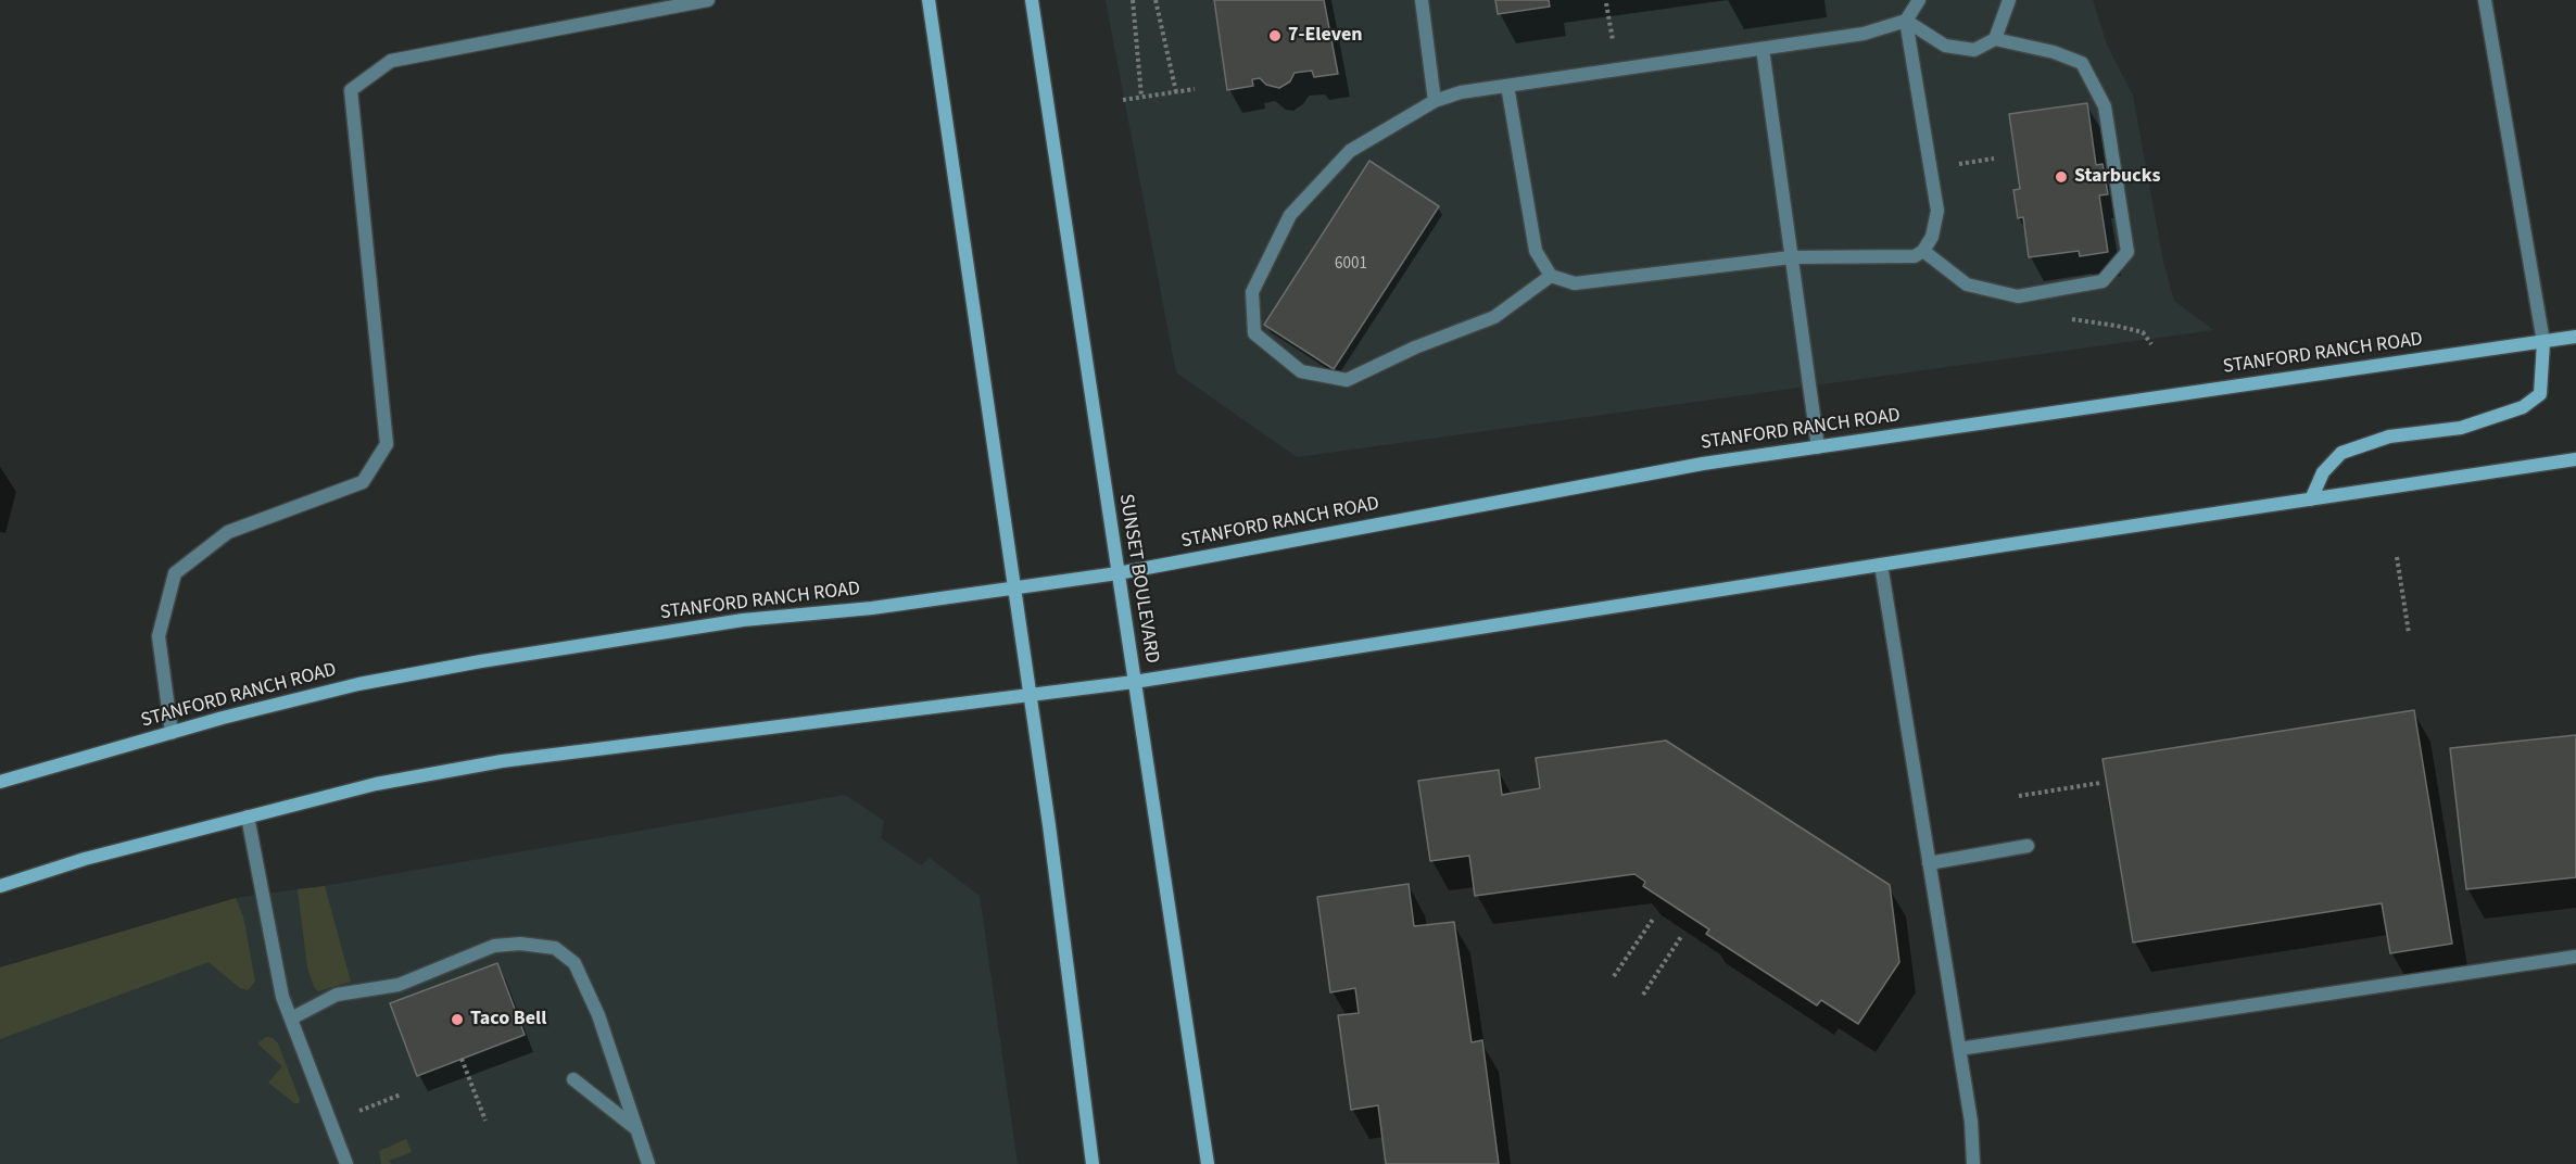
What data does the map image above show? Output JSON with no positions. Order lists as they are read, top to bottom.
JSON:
{
  "streets": {
    "main road": ["STANFORD RANCH ROAD", "SUNSET BOULEVARD"]
  },
  "crossings": [
    ["STANFORD RANCH ROAD", "SUNSET BOULEVARD"]
  ],
  "places": ["7-Eleven", "Starbucks", "Taco Bell"],
  "house_numbers": ["6001"]
}
